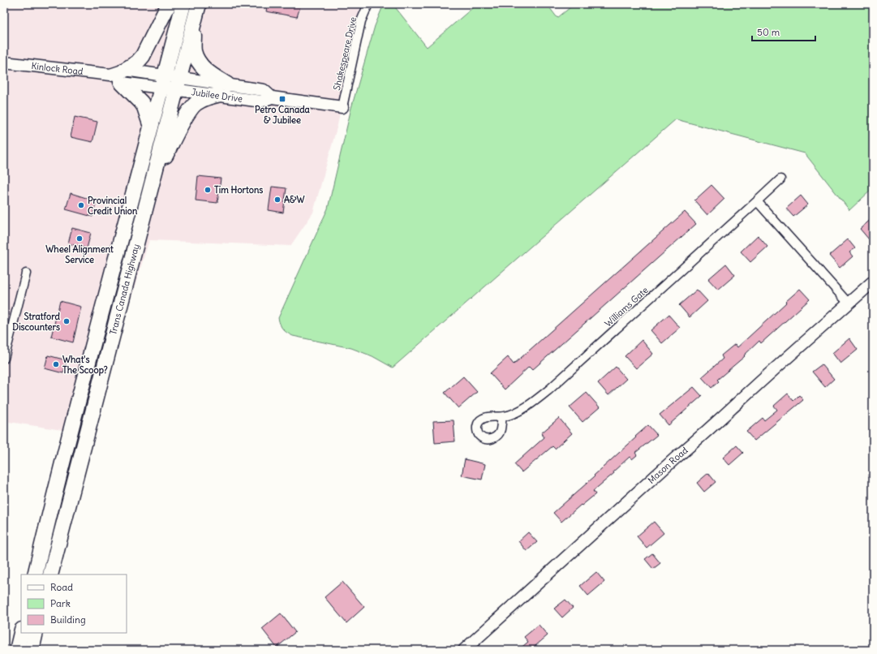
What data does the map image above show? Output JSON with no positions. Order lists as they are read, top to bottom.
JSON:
{
  "streets": {
    "highway": ["Trans Canada Highway"],
    "street": [
      "Shakespeare Drive",
      "Kinlock Road",
      "Jubilee Drive",
      "Williams Gate",
      "Mason Road"
    ]
  },
  "crossings": [
    ["Shakespeare Drive", "Jubilee Drive"],
    ["Kinlock Road", "Jubilee Drive"],
    ["Kinlock Road", "Trans Canada Highway"],
    ["Jubilee Drive", "Trans Canada Highway"]
  ],
  "places": {
    "transit": ["Petro Canada & Jubilee"],
    "other": [
      "Tim Hortons",
      "A&W",
      "Provincial Credit Union",
      "Wheel Alignment Service",
      "Stratford Discounters",
      "What's The Scoop?"
    ]
  },
  "legend": ["Road", "Park", "Building"],
  "scale_bar": "50 m"
}
